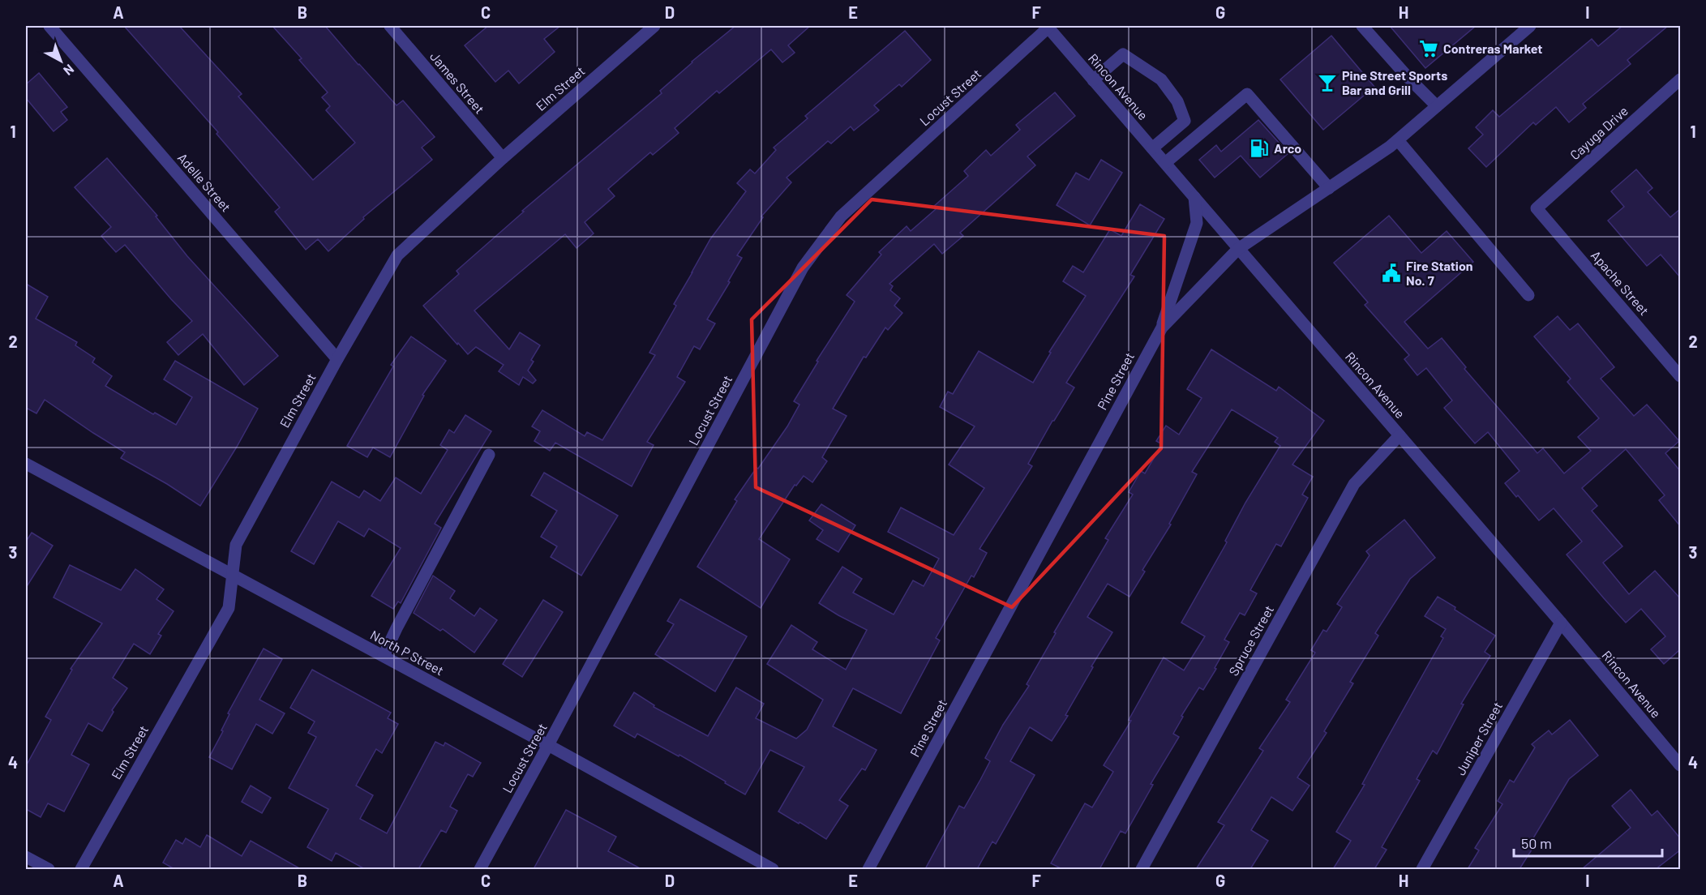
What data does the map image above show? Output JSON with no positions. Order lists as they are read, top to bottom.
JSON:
{
  "streets": {
    "street": [
      "James Street",
      "Rincon Avenue",
      "Elm Street",
      "Locust Street",
      "Cayuga Drive",
      "Adelle Street",
      "Apache Street",
      "Pine Street",
      "Spruce Street",
      "North P Street",
      "Juniper Street"
    ]
  },
  "crossings": [
    ["James Street", "Elm Street"],
    ["Rincon Avenue", "Locust Street"],
    ["Rincon Avenue", "Pine Street"],
    ["Rincon Avenue", "Spruce Street"],
    ["Rincon Avenue", "Juniper Street"],
    ["Elm Street", "Adelle Street"],
    ["Elm Street", "North P Street"],
    ["Locust Street", "North P Street"],
    ["Cayuga Drive", "Apache Street"]
  ],
  "places": {
    "supermarket": ["Contreras Market"],
    "bar": ["Pine Street Sports Bar and Grill"],
    "fuel station": ["Arco"],
    "public building": ["Fire Station No. 7"]
  },
  "scale_bar": "50 m",
  "north": "bottom right",
  "grid": {
    "columns": [
      "A",
      "B",
      "C",
      "D",
      "E",
      "F",
      "G",
      "H",
      "I"
    ],
    "rows": [
      "1",
      "2",
      "3",
      "4"
    ]
  }
}
